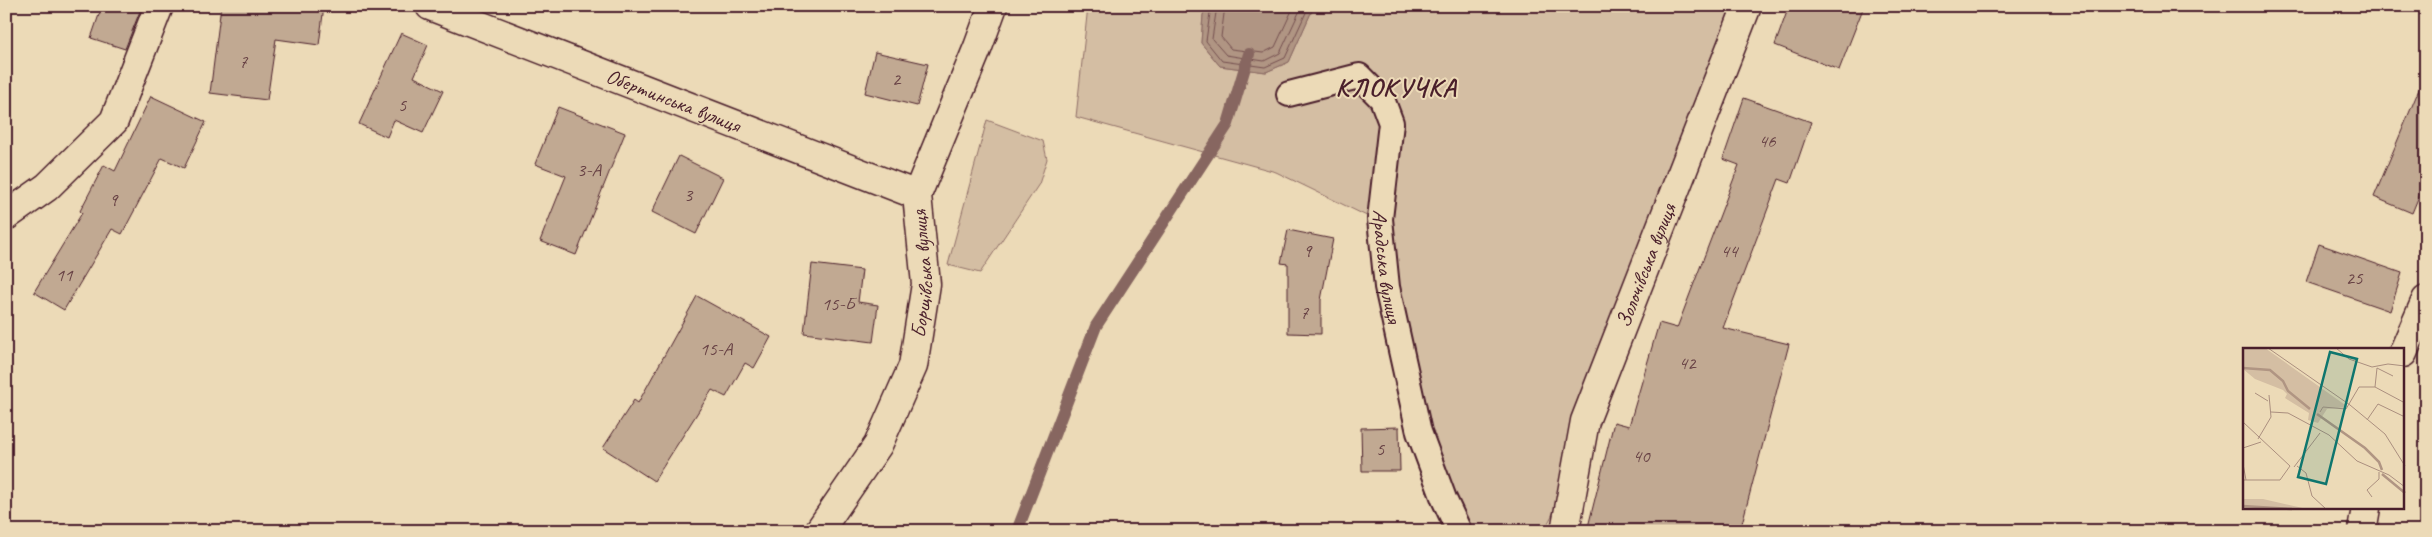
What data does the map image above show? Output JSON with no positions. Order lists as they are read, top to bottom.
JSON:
{
  "streets": {
    "street": ["Обертинська вулиця", "Золочівська вулиця", "Борщівська вулиця"],
    "lane": ["Арадська вулиця"]
  },
  "crossings": [
    ["Обертинська вулиця", "Борщівська вулиця"]
  ],
  "districts": ["КЛОКУЧКА"],
  "house_numbers": [
    "7",
    "2",
    "5",
    "46",
    "3-А",
    "3",
    "9",
    "9",
    "44",
    "11",
    "25",
    "15-Б",
    "7",
    "15-А",
    "42",
    "5",
    "40"
  ]
}
